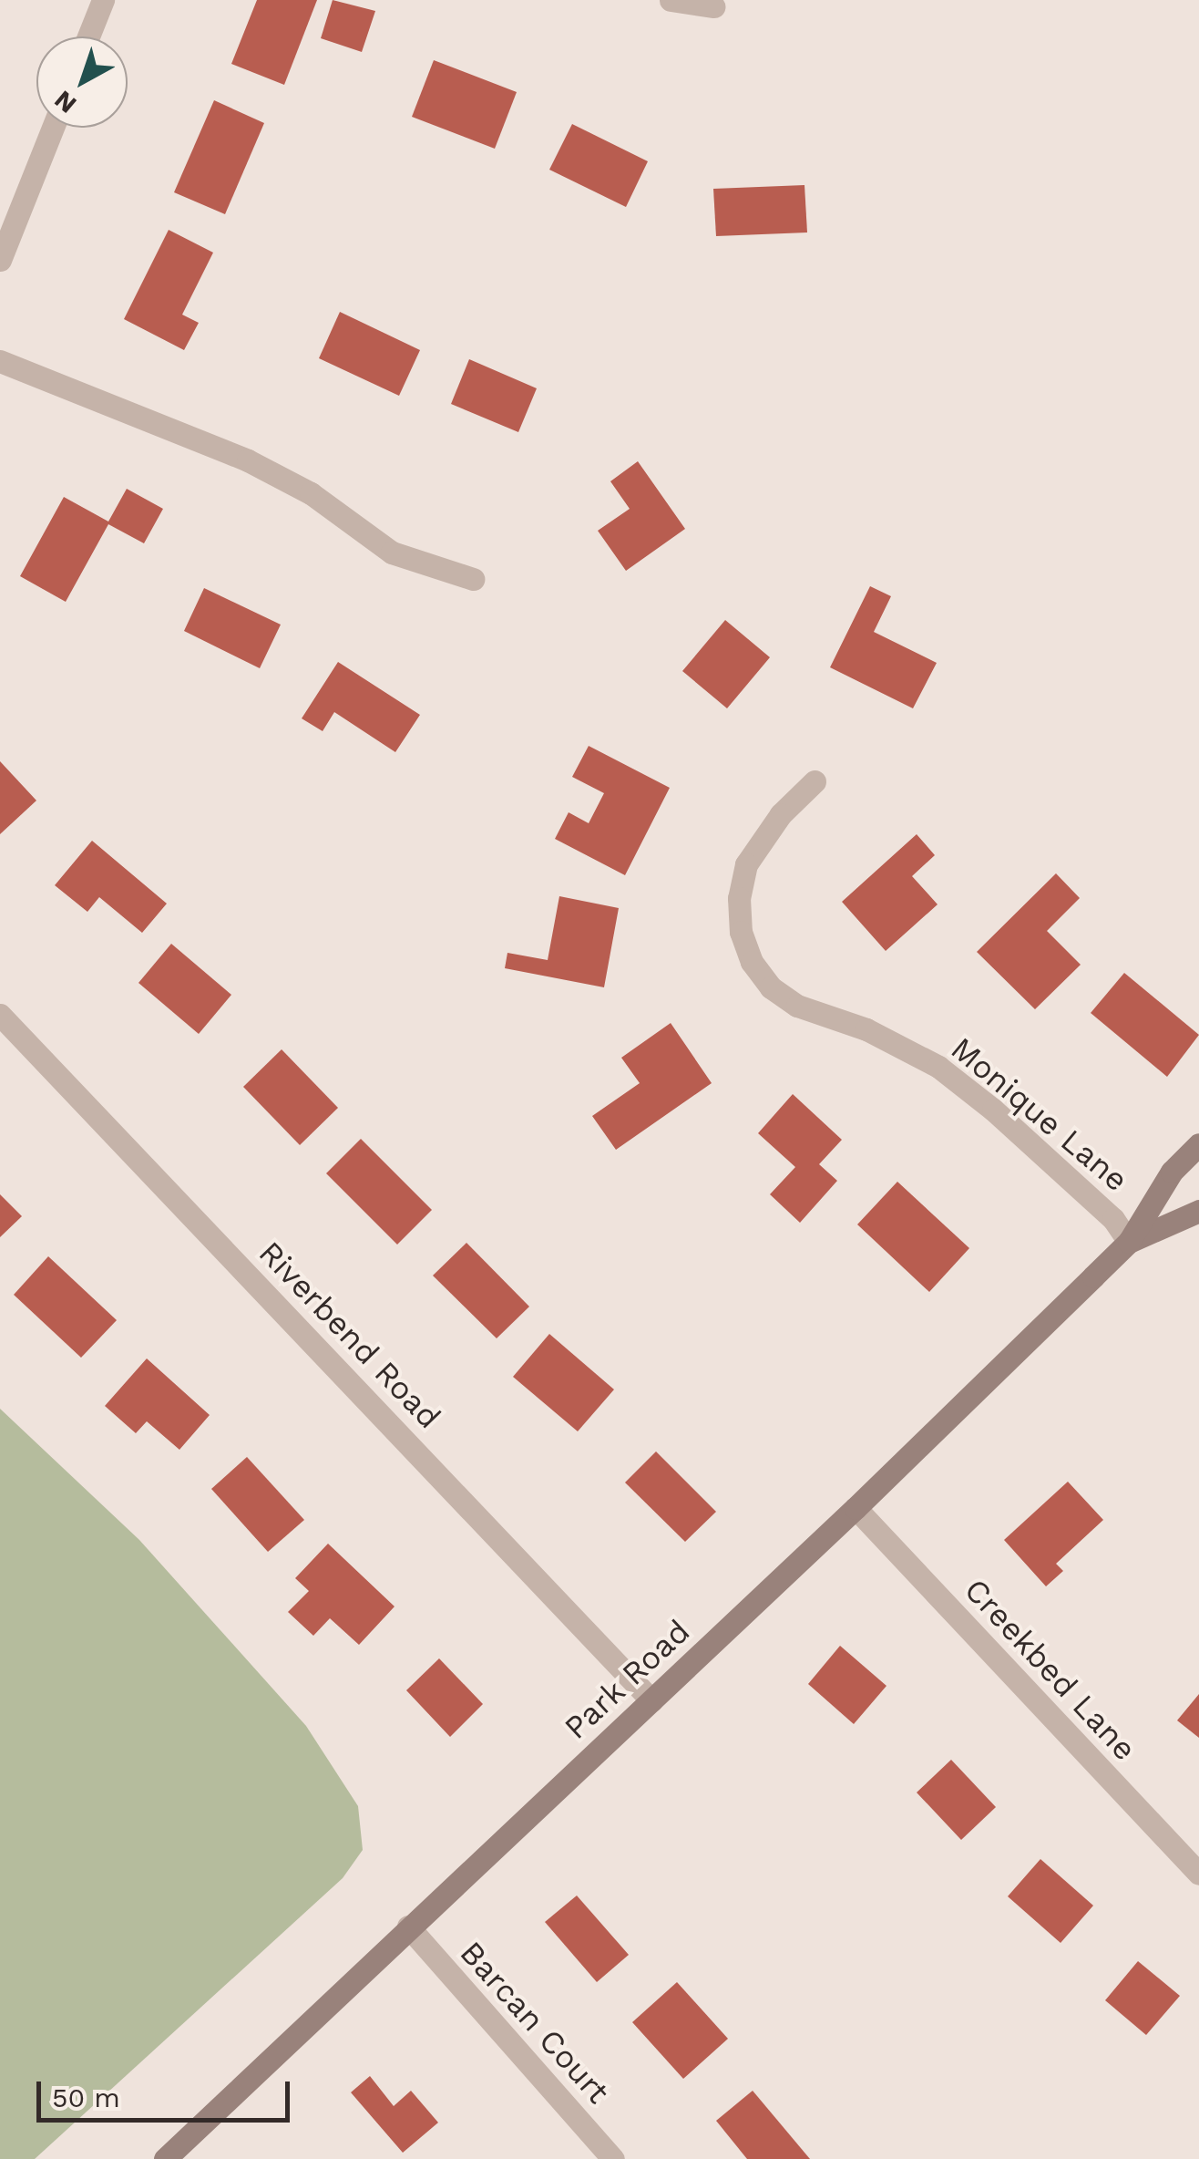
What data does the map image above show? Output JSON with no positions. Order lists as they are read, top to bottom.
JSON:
{
  "streets": {
    "main road": ["Park Road"],
    "street": [
      "Monique Lane",
      "Riverbend Road",
      "Creekbed Lane",
      "Barcan Court"
    ]
  },
  "crossings": [
    ["Monique Lane", "Park Road"],
    ["Riverbend Road", "Park Road"],
    ["Creekbed Lane", "Park Road"],
    ["Park Road", "Barcan Court"]
  ],
  "scale_bar": "50 m",
  "north": "bottom left"
}
